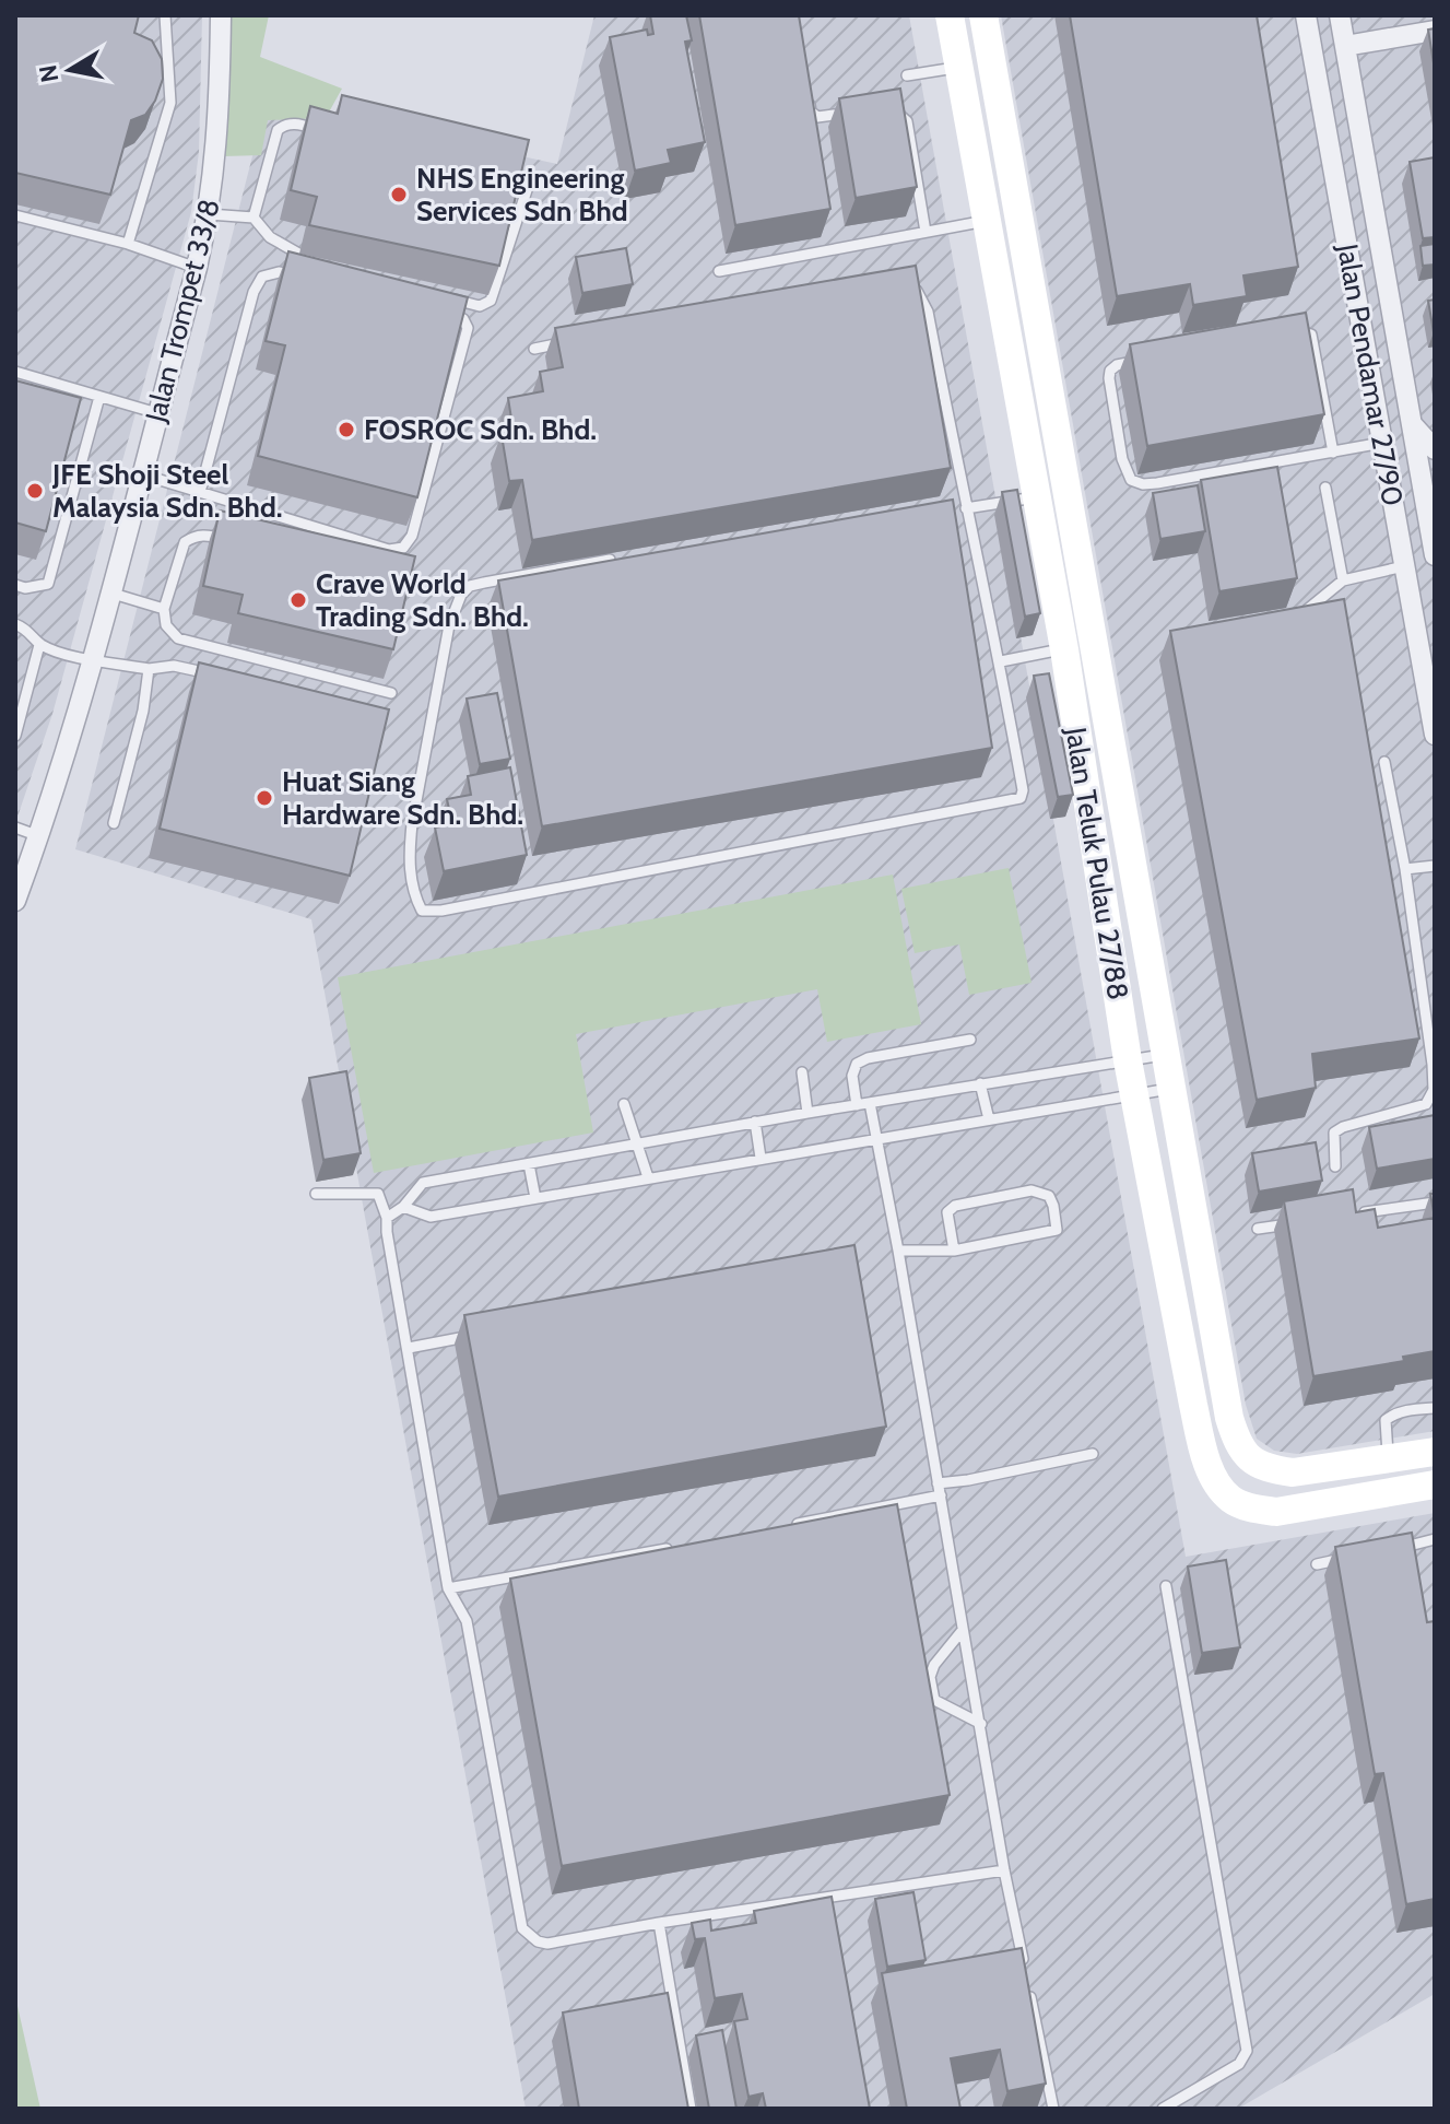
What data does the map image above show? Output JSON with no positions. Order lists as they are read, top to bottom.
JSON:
{
  "streets": {
    "street": ["Jalan Trompet 33/8", "Jalan Pendamar 27/90", "Jalan Teluk Pulau 27/88"]
  },
  "places": [
    "NHS Engineering Services Sdn Bhd",
    "FOSROC Sdn. Bhd.",
    "JFE Shoji Steel Malaysia Sdn. Bhd.",
    "Crave World Trading Sdn. Bhd.",
    "Huat Siang Hardware Sdn. Bhd."
  ],
  "north": "left"
}
